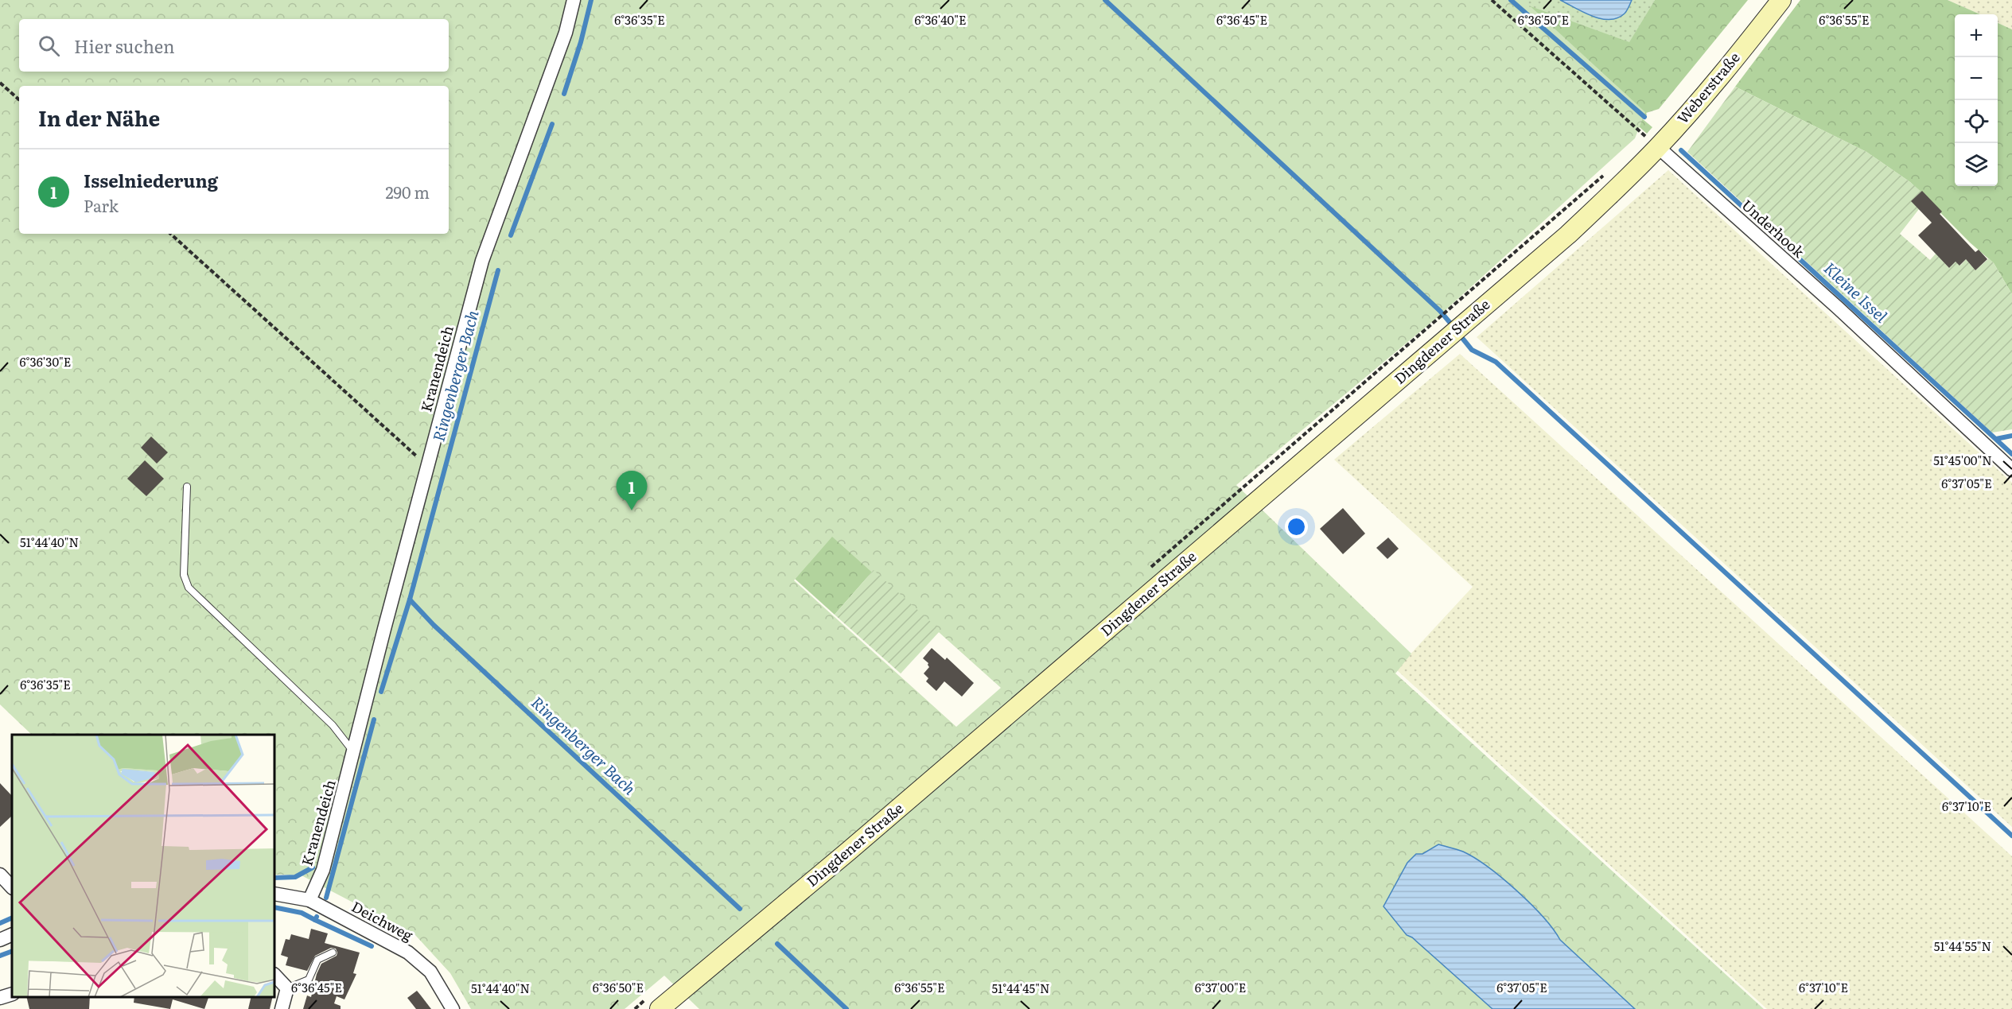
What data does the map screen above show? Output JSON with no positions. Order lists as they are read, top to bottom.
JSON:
{
  "streets": {
    "main road": ["Weberstraße", "Dingdener Straße"],
    "street": ["Underhook", "Kranendeich", "Deichweg"]
  },
  "crossings": [
    ["Weberstraße", "Underhook"],
    ["Weberstraße", "Dingdener Straße"],
    ["Kranendeich", "Deichweg"]
  ],
  "water": ["Kleine Issel", "Ringenberger Bach"],
  "page": {
    "map_buttons": ["+", "−"],
    "search": "Hier suchen",
    "heading": "In der Nähe",
    "list": [
      {
        "mark": "1",
        "name": "Isselniederung",
        "note": "Park",
        "value": "290 m"
      }
    ],
    "pins": "1"
  },
  "coordinates": [
    "6°36'40\"E",
    "6°36'45\"E",
    "6°36'50\"E",
    "6°36'55\"E",
    "6°36'35\"E",
    "6°36'30\"E",
    "51°45'00\"N",
    "6°37'05\"E",
    "51°44'40\"N",
    "6°37'10\"E",
    "51°44'55\"N",
    "6°37'00\"E",
    "51°44'45\"N"
  ]
}
